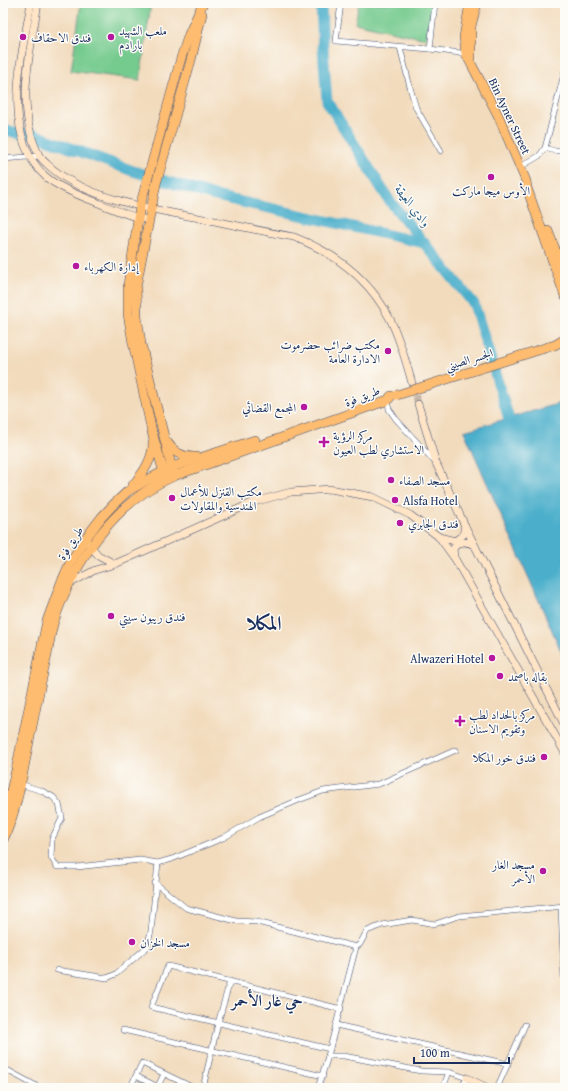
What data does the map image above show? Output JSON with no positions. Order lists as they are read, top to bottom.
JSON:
{
  "streets": {
    "highway": ["Bin Ayner Street", "الجسر الصيني", "طريق فوة"]
  },
  "crossings": [
    ["الجسر الصيني", "طريق فوة"]
  ],
  "districts": ["المكلا", "حي غار الأحمر"],
  "water": ["وادي العيقة"],
  "places": {
    "other": [
      "فندق الاحقاف",
      "ملعب الشهيد بارادم",
      "الأوس ميجا ماركت",
      "إدارة الكهرباء",
      "مكتب ضرائب حضرموت الادارة العامة",
      "المجمع القضائي",
      "مسجد الصفاء",
      "مكتب القنزل للأعمال الهندسية والمقاولات",
      "Alsfa Hotel",
      "فندق الجابري",
      "فندق ريبون سيتي",
      "Alwazeri Hotel",
      "بقاله باصمد",
      "فندق خور المكلا",
      "مسجد الغار الأحمر",
      "مسجد الخزان"
    ],
    "health": ["مركز الرؤية الاستشاري لطب العيون", "مركز بالحداد لطب وتقويم الاسنان"]
  },
  "scale_bar": "100 m"
}
